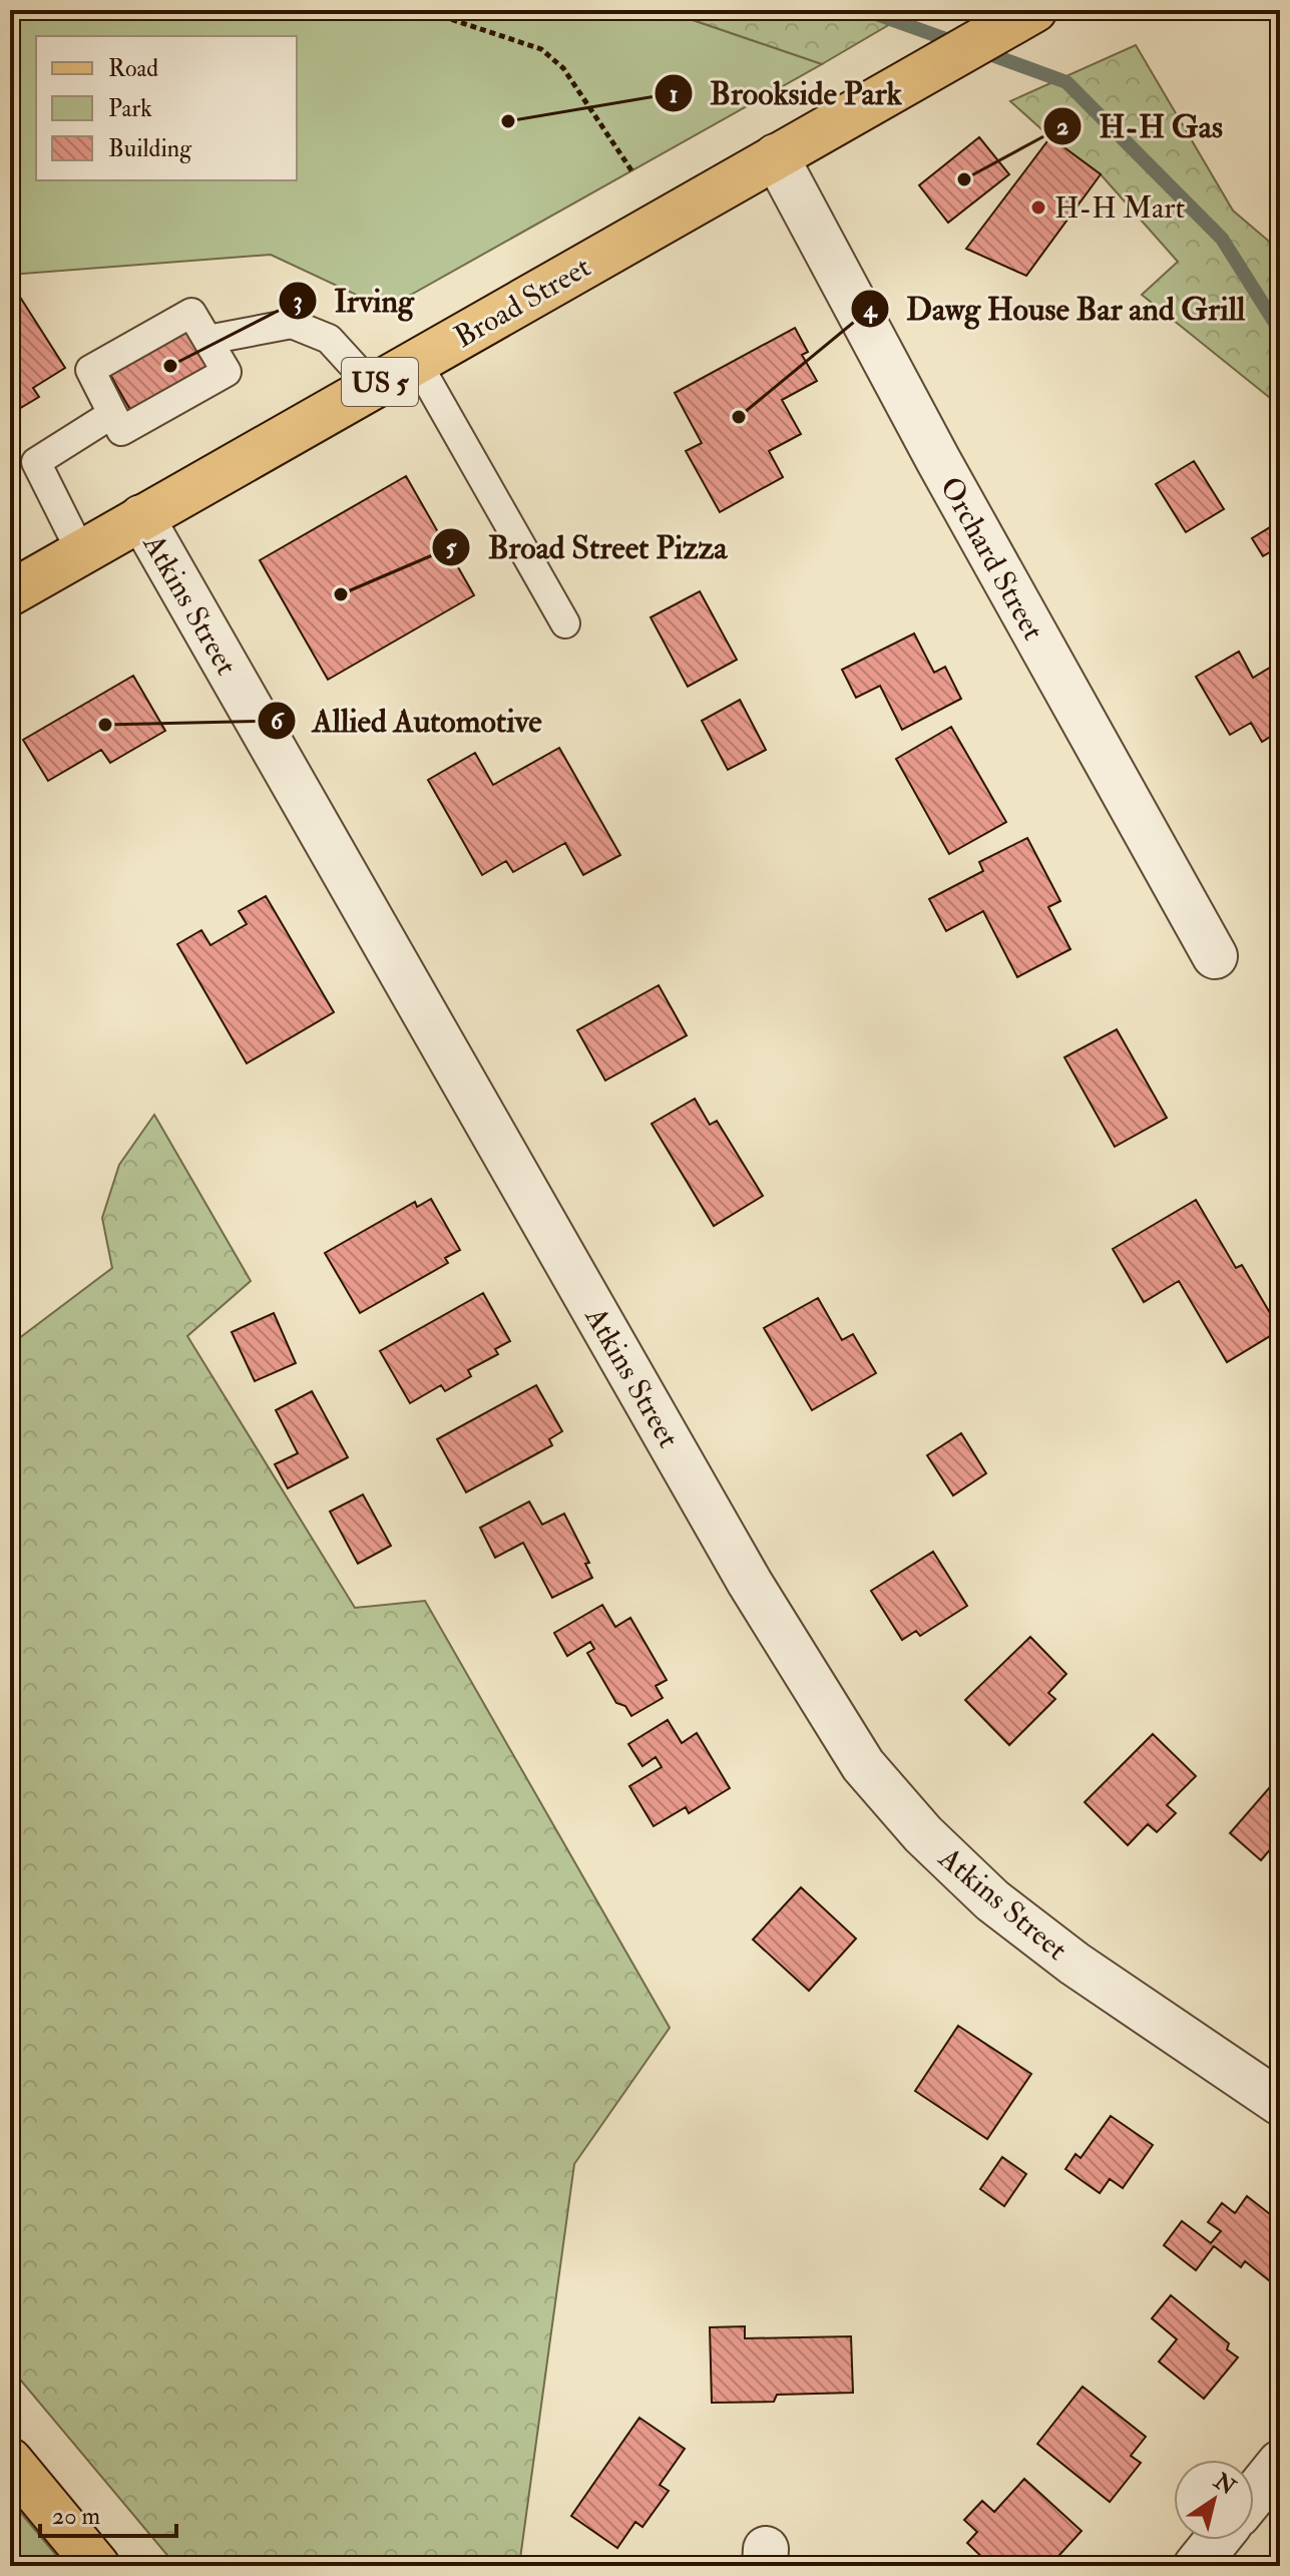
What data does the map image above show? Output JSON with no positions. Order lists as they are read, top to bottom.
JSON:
{
  "streets": {
    "main road": ["Broad Street", "US 5"],
    "street": ["Orchard Street", "Atkins Street"]
  },
  "crossings": [
    ["Broad Street", "Orchard Street"],
    ["Broad Street", "Atkins Street"]
  ],
  "places": [
    "Brookside Park",
    "H-H Gas",
    "H-H Mart",
    "Irving",
    "Dawg House Bar and Grill",
    "Broad Street Pizza",
    "Allied Automotive"
  ],
  "legend": ["Road", "Park", "Building"],
  "scale_bar": "20 m",
  "north": "top right"
}
